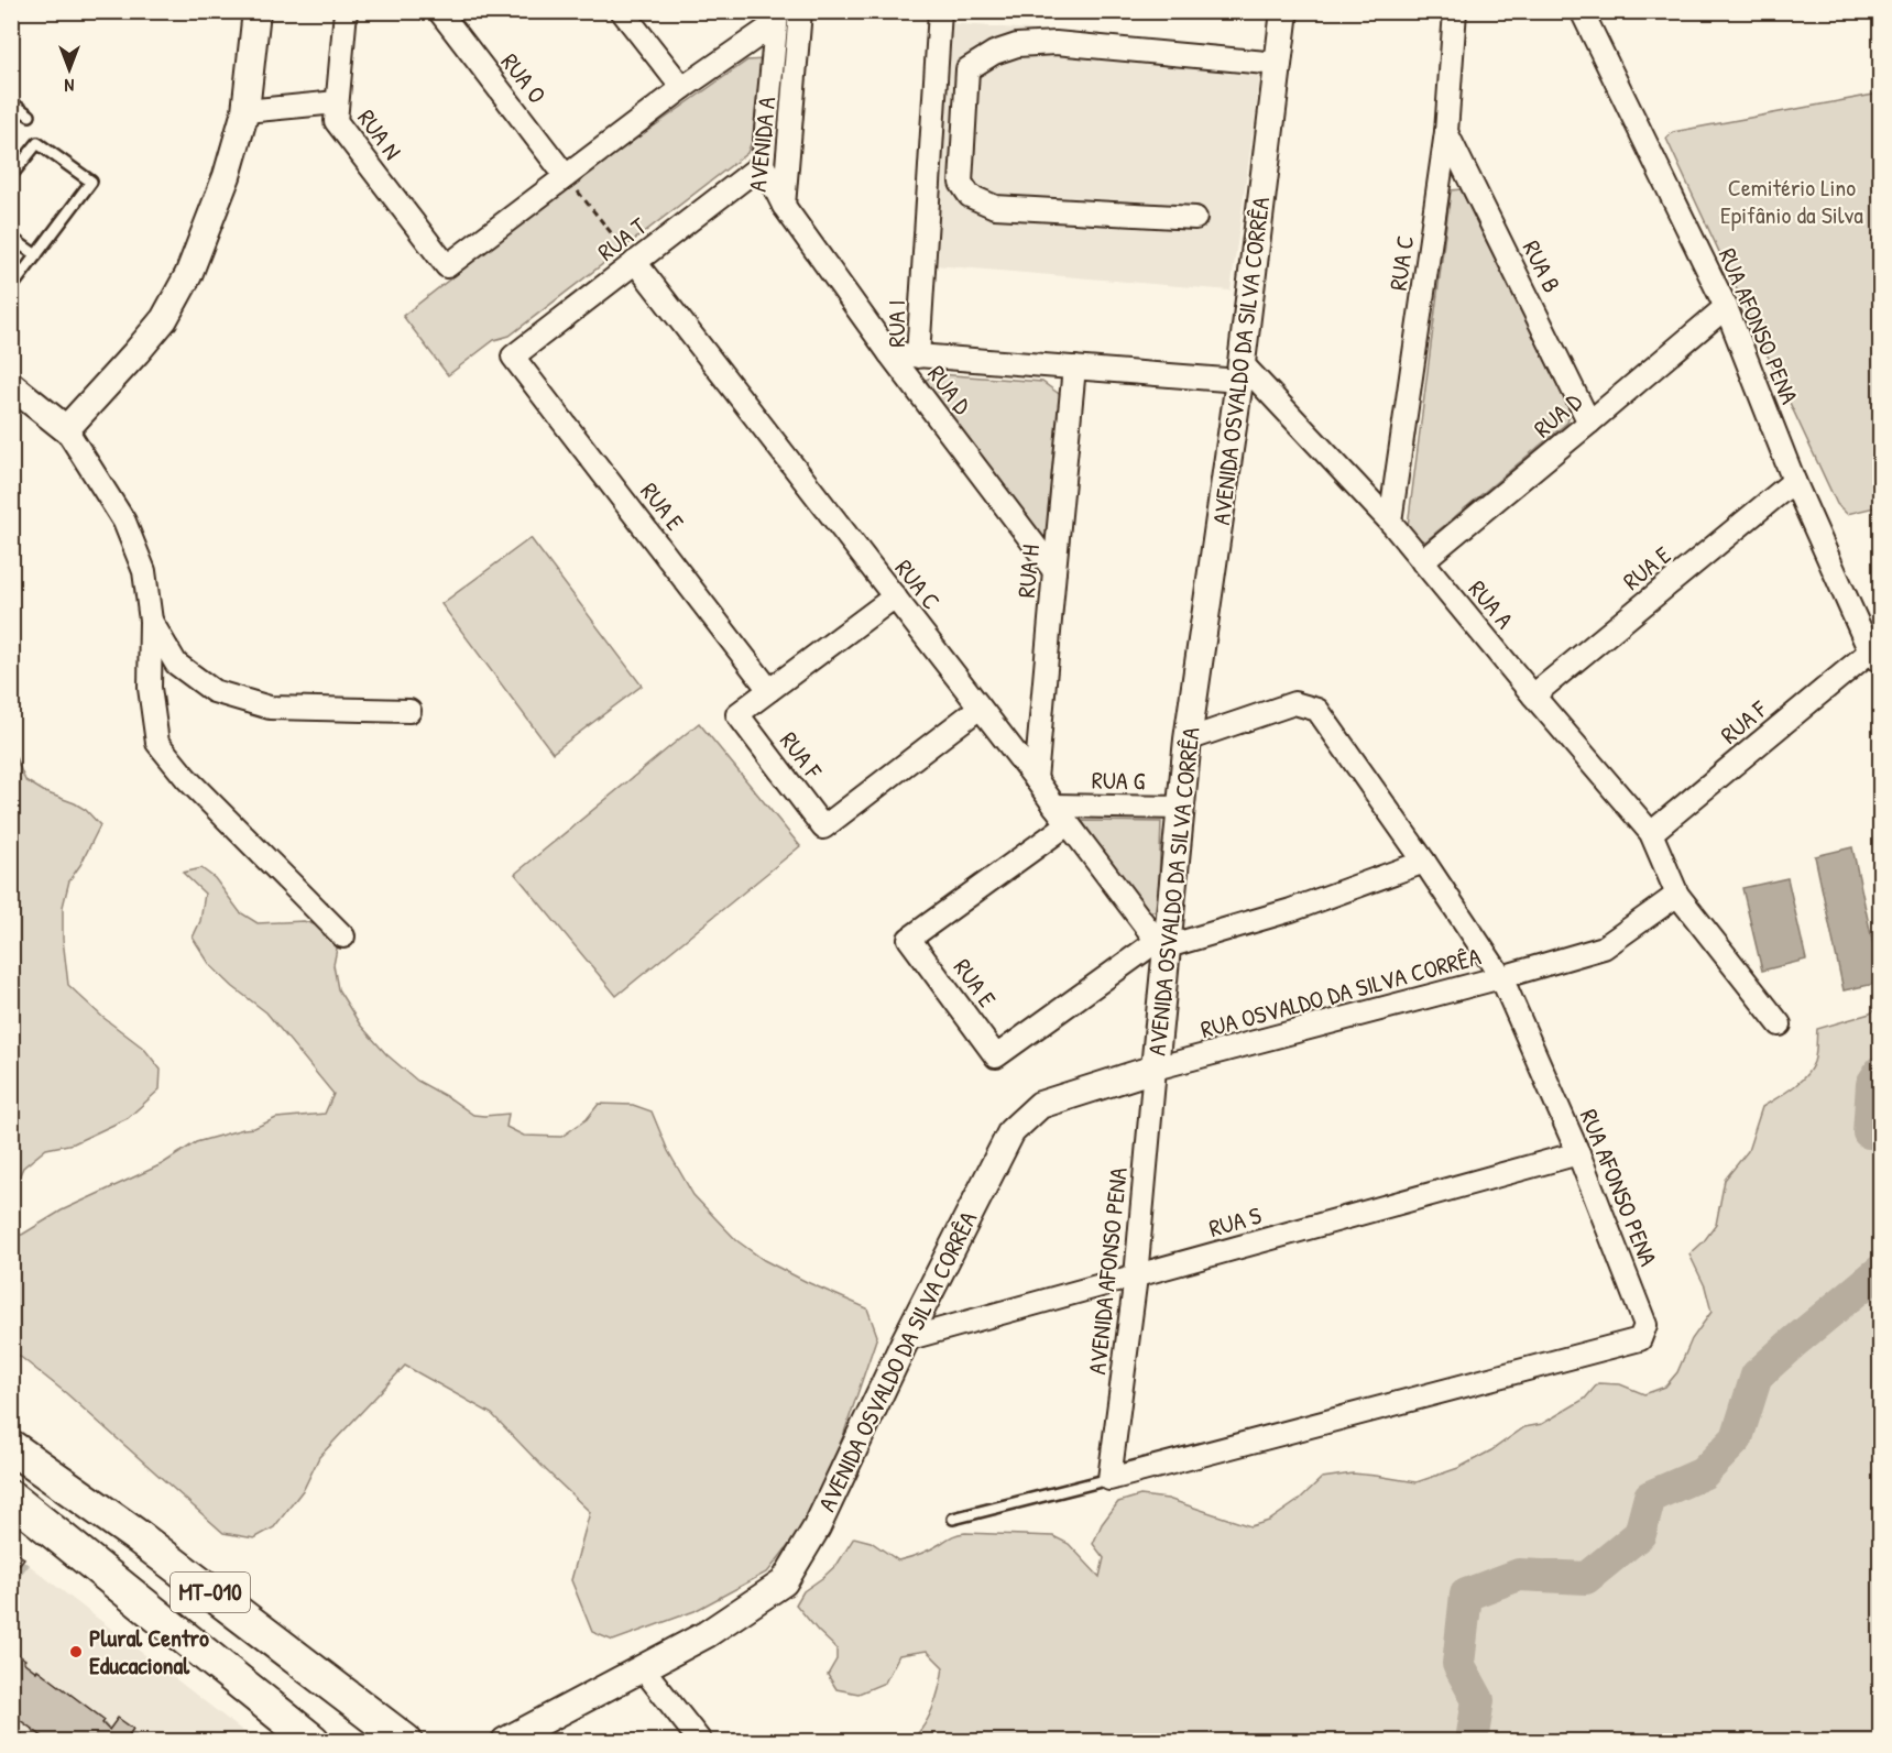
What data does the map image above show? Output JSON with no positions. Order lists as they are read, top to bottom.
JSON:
{
  "streets": {
    "main road": ["MT-010"],
    "street": [
      "RUA O",
      "RUA N",
      "AVENIDA A",
      "RUA T",
      "RUA C",
      "RUA B",
      "RUA I",
      "RUA AFONSO PENA",
      "AVENIDA OSVALDO DA SILVA CORRÊA",
      "RUA D",
      "RUA E",
      "RUA H",
      "RUA A",
      "RUA F",
      "RUA G",
      "RUA OSVALDO DA SILVA CORRÊA",
      "RUA S",
      "AVENIDA AFONSO PENA"
    ]
  },
  "crossings": [
    ["RUA O", "RUA N"],
    ["AVENIDA A", "RUA T"],
    ["AVENIDA A", "RUA D"],
    ["RUA T", "RUA C"],
    ["RUA T", "RUA E"],
    ["RUA C", "RUA B"],
    ["RUA C", "AVENIDA OSVALDO DA SILVA CORRÊA"],
    ["RUA C", "RUA E"],
    ["RUA C", "RUA H"],
    ["RUA C", "RUA A"],
    ["RUA C", "RUA F"],
    ["RUA C", "RUA G"],
    ["RUA B", "RUA D"],
    ["RUA I", "AVENIDA OSVALDO DA SILVA CORRÊA"],
    ["RUA I", "RUA H"],
    ["RUA I", "RUA A"],
    ["RUA AFONSO PENA", "AVENIDA OSVALDO DA SILVA CORRÊA"],
    ["RUA AFONSO PENA", "RUA D"],
    ["RUA AFONSO PENA", "RUA E"],
    ["RUA AFONSO PENA", "RUA F"],
    ["RUA AFONSO PENA", "RUA OSVALDO DA SILVA CORRÊA"],
    ["RUA AFONSO PENA", "RUA S"],
    ["RUA AFONSO PENA", "AVENIDA AFONSO PENA"],
    ["AVENIDA OSVALDO DA SILVA CORRÊA", "RUA E"],
    ["AVENIDA OSVALDO DA SILVA CORRÊA", "RUA A"],
    ["AVENIDA OSVALDO DA SILVA CORRÊA", "RUA G"],
    ["AVENIDA OSVALDO DA SILVA CORRÊA", "RUA OSVALDO DA SILVA CORRÊA"],
    ["AVENIDA OSVALDO DA SILVA CORRÊA", "RUA S"],
    ["AVENIDA OSVALDO DA SILVA CORRÊA", "AVENIDA AFONSO PENA"],
    ["RUA D", "RUA H"],
    ["RUA D", "RUA A"],
    ["RUA E", "RUA A"],
    ["RUA E", "RUA F"],
    ["RUA A", "RUA F"],
    ["RUA OSVALDO DA SILVA CORRÊA", "AVENIDA AFONSO PENA"],
    ["RUA S", "AVENIDA AFONSO PENA"]
  ],
  "parks": ["Cemitério Lino Epifânio da Silva"],
  "places": ["Plural Centro Educacional"],
  "north": "bottom"
}
